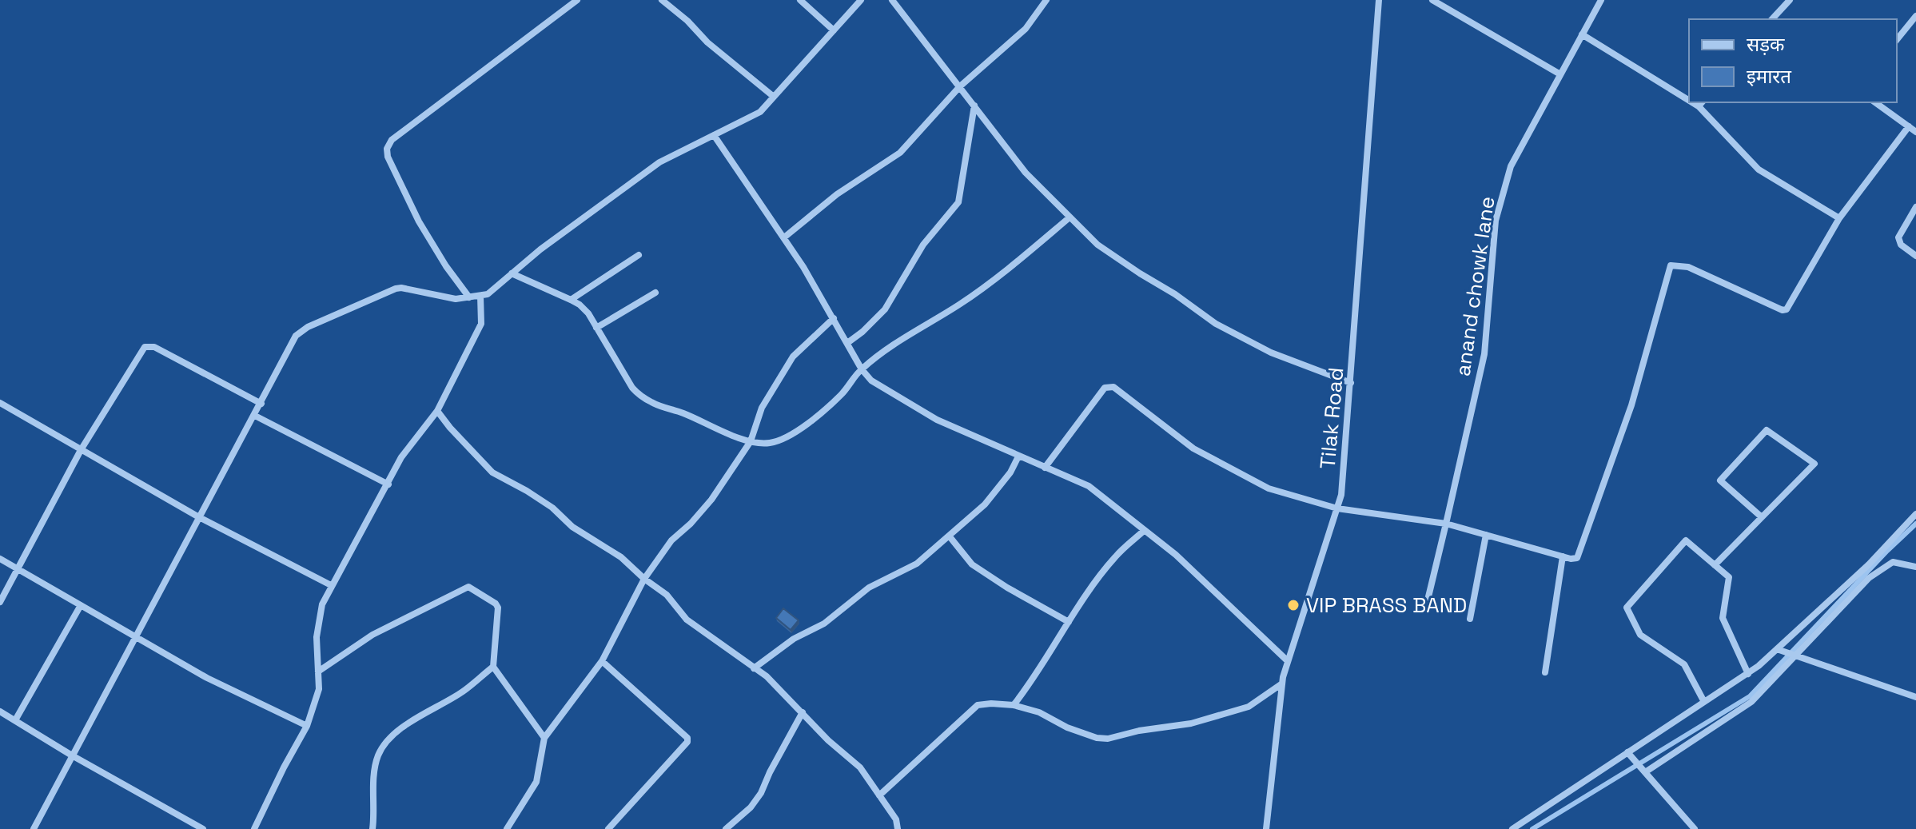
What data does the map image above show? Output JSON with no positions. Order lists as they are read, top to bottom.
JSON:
{
  "streets": {
    "street": ["anand chowk lane", "Tilak Road"]
  },
  "places": ["VIP BRASS BAND"],
  "legend": ["सड़क", "इमारत"]
}
